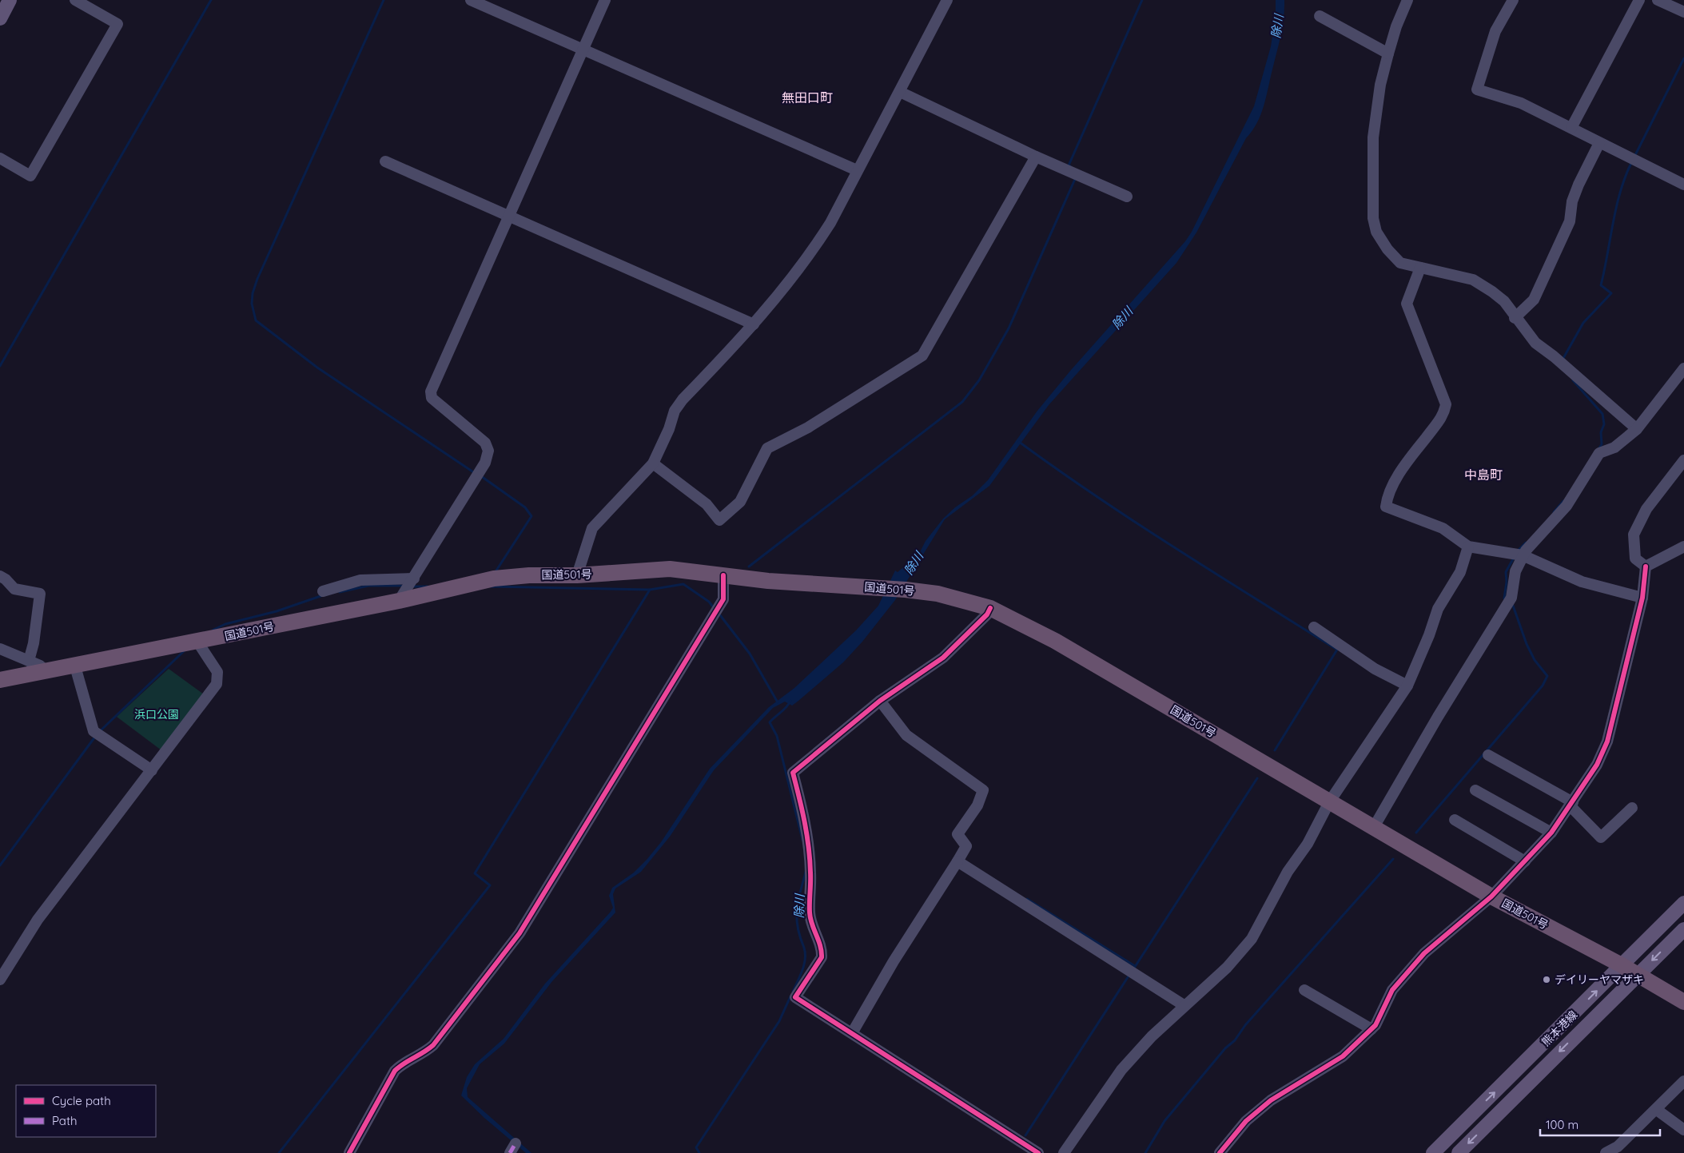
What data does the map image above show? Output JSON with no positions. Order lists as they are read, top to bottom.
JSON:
{
  "streets": {
    "highway": ["国道501号"],
    "main road": ["熊本港線"]
  },
  "crossings": [
    ["国道501号", "熊本港線"]
  ],
  "districts": ["無田口町", "中島町"],
  "water": ["除川"],
  "parks": ["浜口公園"],
  "places": ["デイリーヤマザキ"],
  "legend": ["Cycle path", "Path"],
  "scale_bar": "100 m"
}
